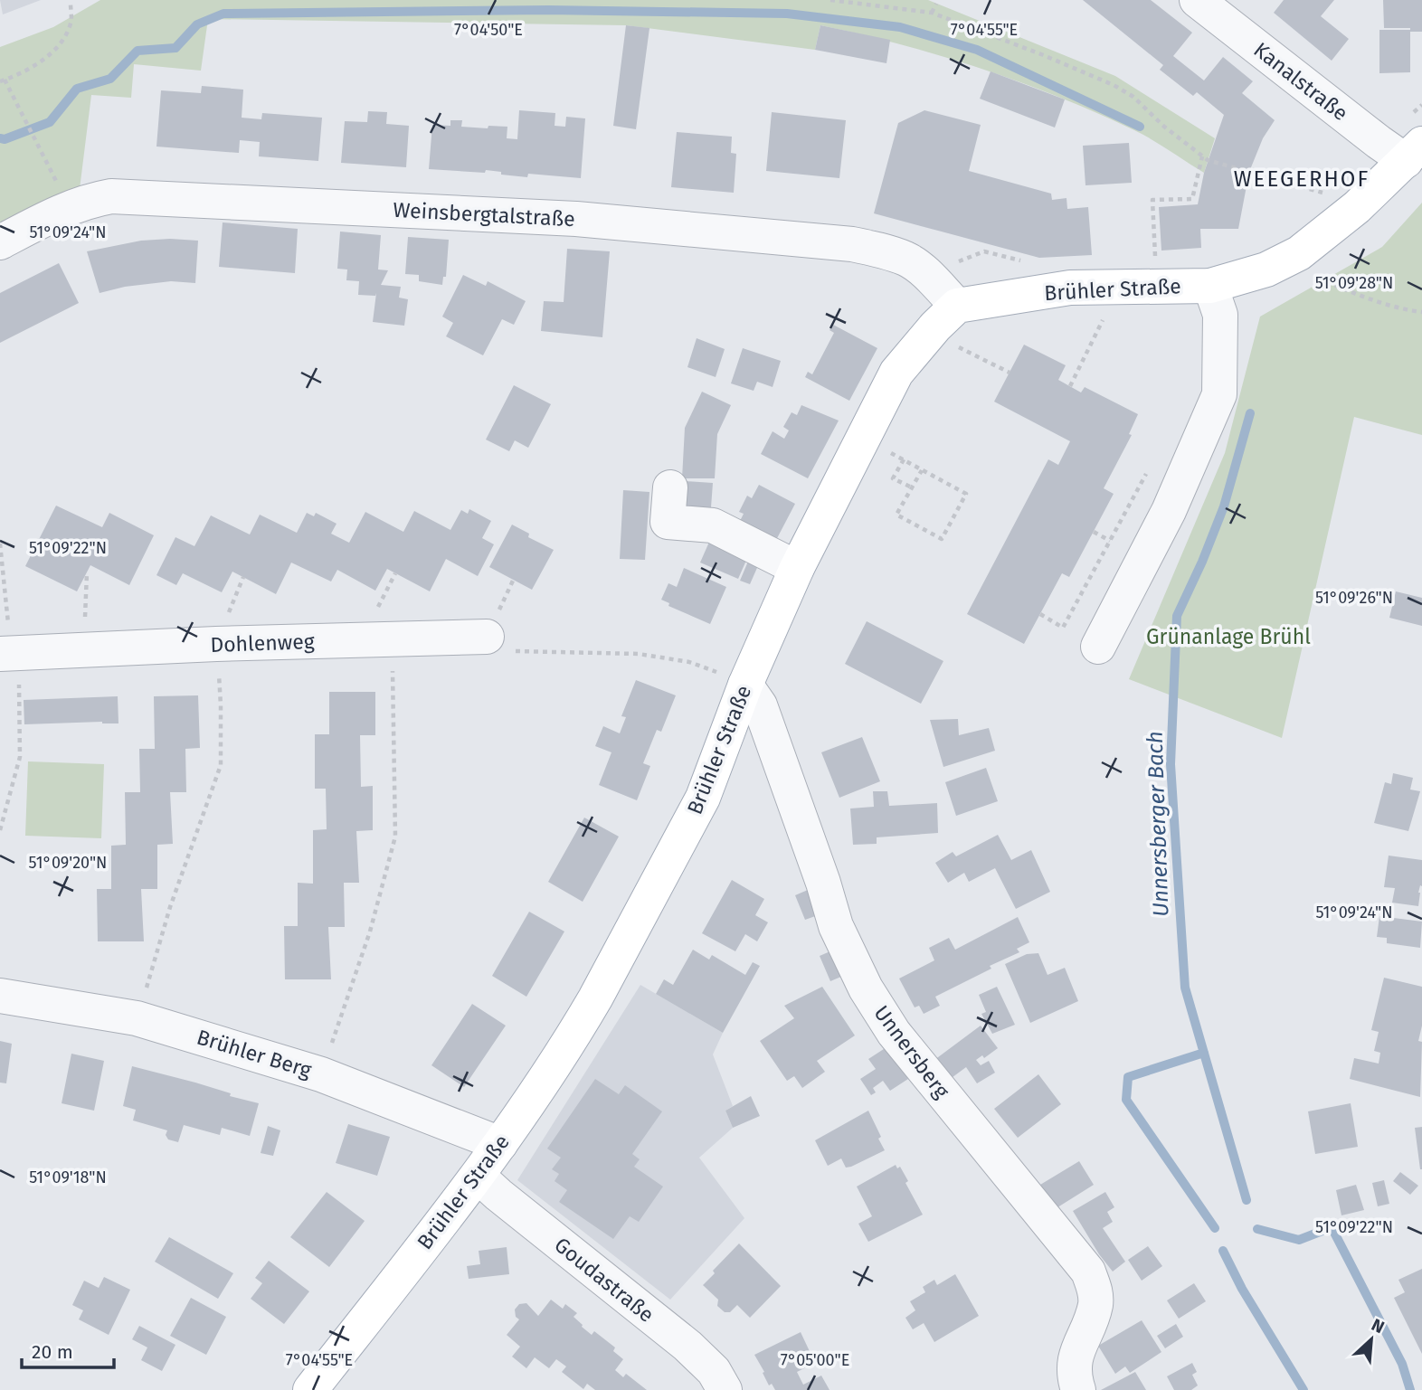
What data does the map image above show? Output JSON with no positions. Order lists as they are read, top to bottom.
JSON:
{
  "streets": {
    "main road": ["Brühler Straße"],
    "street": [
      "Kanalstraße",
      "Weinsbergtalstraße",
      "Dohlenweg",
      "Unnersberg",
      "Brühler Berg",
      "Goudastraße"
    ]
  },
  "crossings": [
    ["Kanalstraße", "Brühler Straße"],
    ["Weinsbergtalstraße", "Brühler Straße"],
    ["Brühler Straße", "Unnersberg"],
    ["Brühler Straße", "Brühler Berg"],
    ["Brühler Straße", "Goudastraße"]
  ],
  "districts": ["WEEGERHOF"],
  "water": ["Unnersberger Bach"],
  "parks": ["Grünanlage Brühl"],
  "scale_bar": "20 m",
  "north": "top right",
  "coordinates": [
    "7°04'50\"E",
    "7°04'55\"E",
    "51°09'24\"N",
    "51°09'28\"N",
    "51°09'22\"N",
    "51°09'26\"N",
    "51°09'20\"N",
    "51°09'18\"N",
    "7°05'00\"E"
  ]
}
